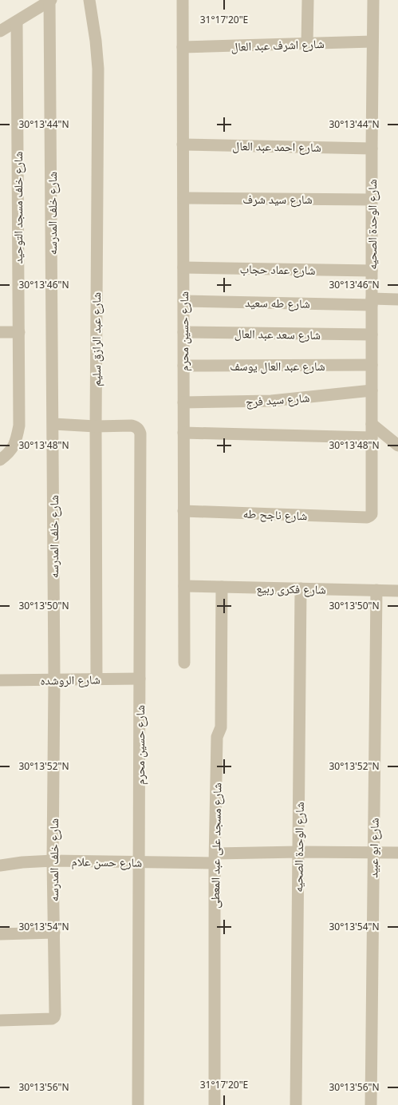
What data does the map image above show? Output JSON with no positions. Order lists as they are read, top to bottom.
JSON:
{
  "streets": {
    "street": [
      "شارع اشرف عبد العال",
      "شارع احمد عبد العال",
      "شارع سيد شرف",
      "شارع خلف مسجد التوحيد",
      "شارع خلف المدرسه",
      "شارع الوحدة الصحيه",
      "شارع عماد حجاب",
      "شارع طه سعيد",
      "شارع حسين محرم",
      "شارع سعد عبد العال",
      "شارع عبد الرازق سليم",
      "شارع عبد العال يوسف",
      "شارع سيد فرج",
      "شارع ناجح طه",
      "شارع فكرى ربيع",
      "شارع الروشده",
      "شارع مسجد على عبد المعطى",
      "شارع ابو عبيد",
      "شارع حسن علام"
    ]
  },
  "crossings": [
    ["شارع اشرف عبد العال", "شارع الوحدة الصحيه"],
    ["شارع اشرف عبد العال", "شارع حسين محرم"],
    ["شارع احمد عبد العال", "شارع الوحدة الصحيه"],
    ["شارع احمد عبد العال", "شارع حسين محرم"],
    ["شارع سيد شرف", "شارع الوحدة الصحيه"],
    ["شارع سيد شرف", "شارع حسين محرم"],
    ["شارع خلف المدرسه", "شارع حسين محرم"],
    ["شارع خلف المدرسه", "شارع الروشده"],
    ["شارع خلف المدرسه", "شارع حسن علام"],
    ["شارع الوحدة الصحيه", "شارع عماد حجاب"],
    ["شارع الوحدة الصحيه", "شارع طه سعيد"],
    ["شارع الوحدة الصحيه", "شارع سعد عبد العال"],
    ["شارع الوحدة الصحيه", "شارع عبد العال يوسف"],
    ["شارع الوحدة الصحيه", "شارع سيد فرج"],
    ["شارع الوحدة الصحيه", "شارع ناجح طه"],
    ["شارع الوحدة الصحيه", "شارع فكرى ربيع"],
    ["شارع الوحدة الصحيه", "شارع حسن علام"],
    ["شارع عماد حجاب", "شارع حسين محرم"],
    ["شارع طه سعيد", "شارع حسين محرم"],
    ["شارع حسين محرم", "شارع سعد عبد العال"],
    ["شارع حسين محرم", "شارع عبد الرازق سليم"],
    ["شارع حسين محرم", "شارع عبد العال يوسف"],
    ["شارع حسين محرم", "شارع سيد فرج"],
    ["شارع حسين محرم", "شارع ناجح طه"],
    ["شارع حسين محرم", "شارع فكرى ربيع"],
    ["شارع حسين محرم", "شارع الروشده"],
    ["شارع حسين محرم", "شارع حسن علام"],
    ["شارع عبد الرازق سليم", "شارع الروشده"],
    ["شارع فكرى ربيع", "شارع مسجد على عبد المعطى"],
    ["شارع فكرى ربيع", "شارع ابو عبيد"],
    ["شارع مسجد على عبد المعطى", "شارع حسن علام"],
    ["شارع ابو عبيد", "شارع حسن علام"]
  ],
  "coordinates": [
    "31°17'20\"E",
    "30°13'44\"N",
    "30°13'46\"N",
    "30°13'48\"N",
    "30°13'50\"N",
    "30°13'52\"N",
    "30°13'54\"N",
    "30°13'56\"N"
  ]
}
